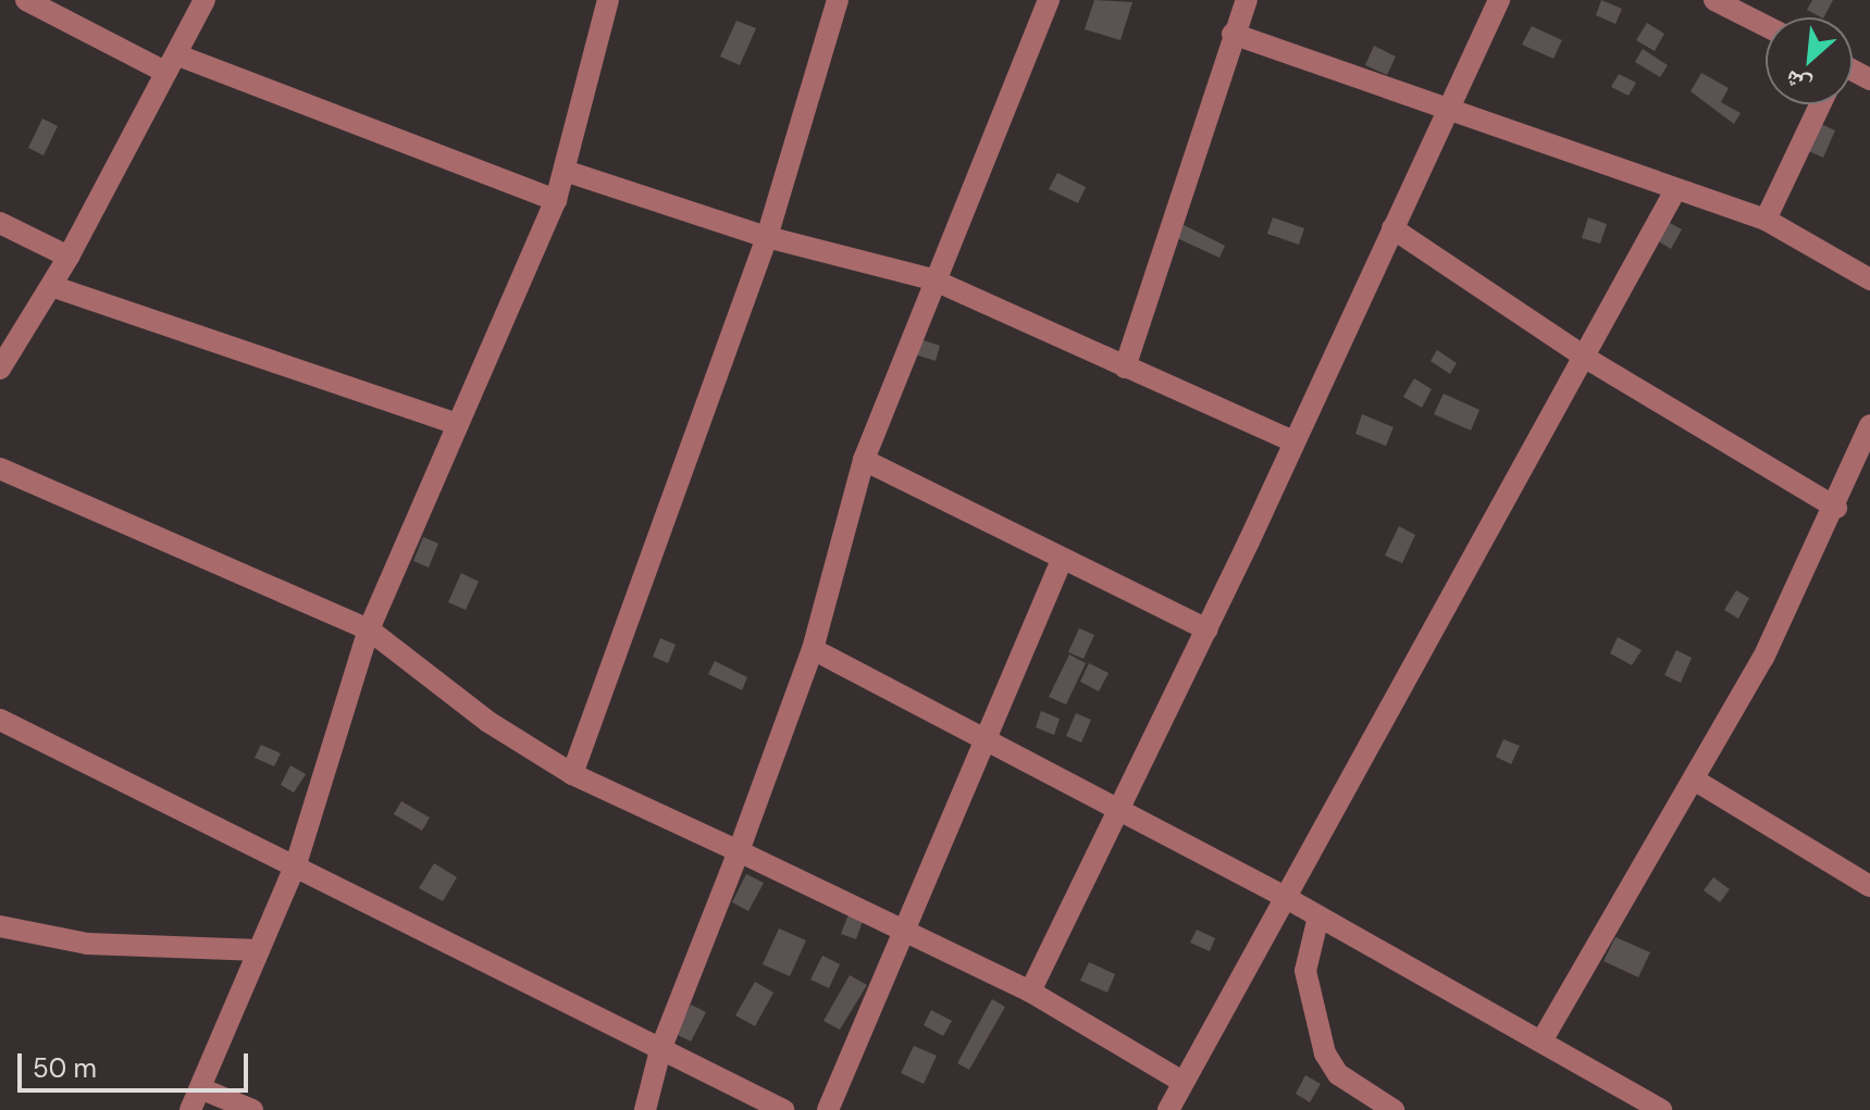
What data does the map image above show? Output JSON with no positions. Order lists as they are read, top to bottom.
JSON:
{
  "scale_bar": "50 m",
  "north": "bottom left"
}
